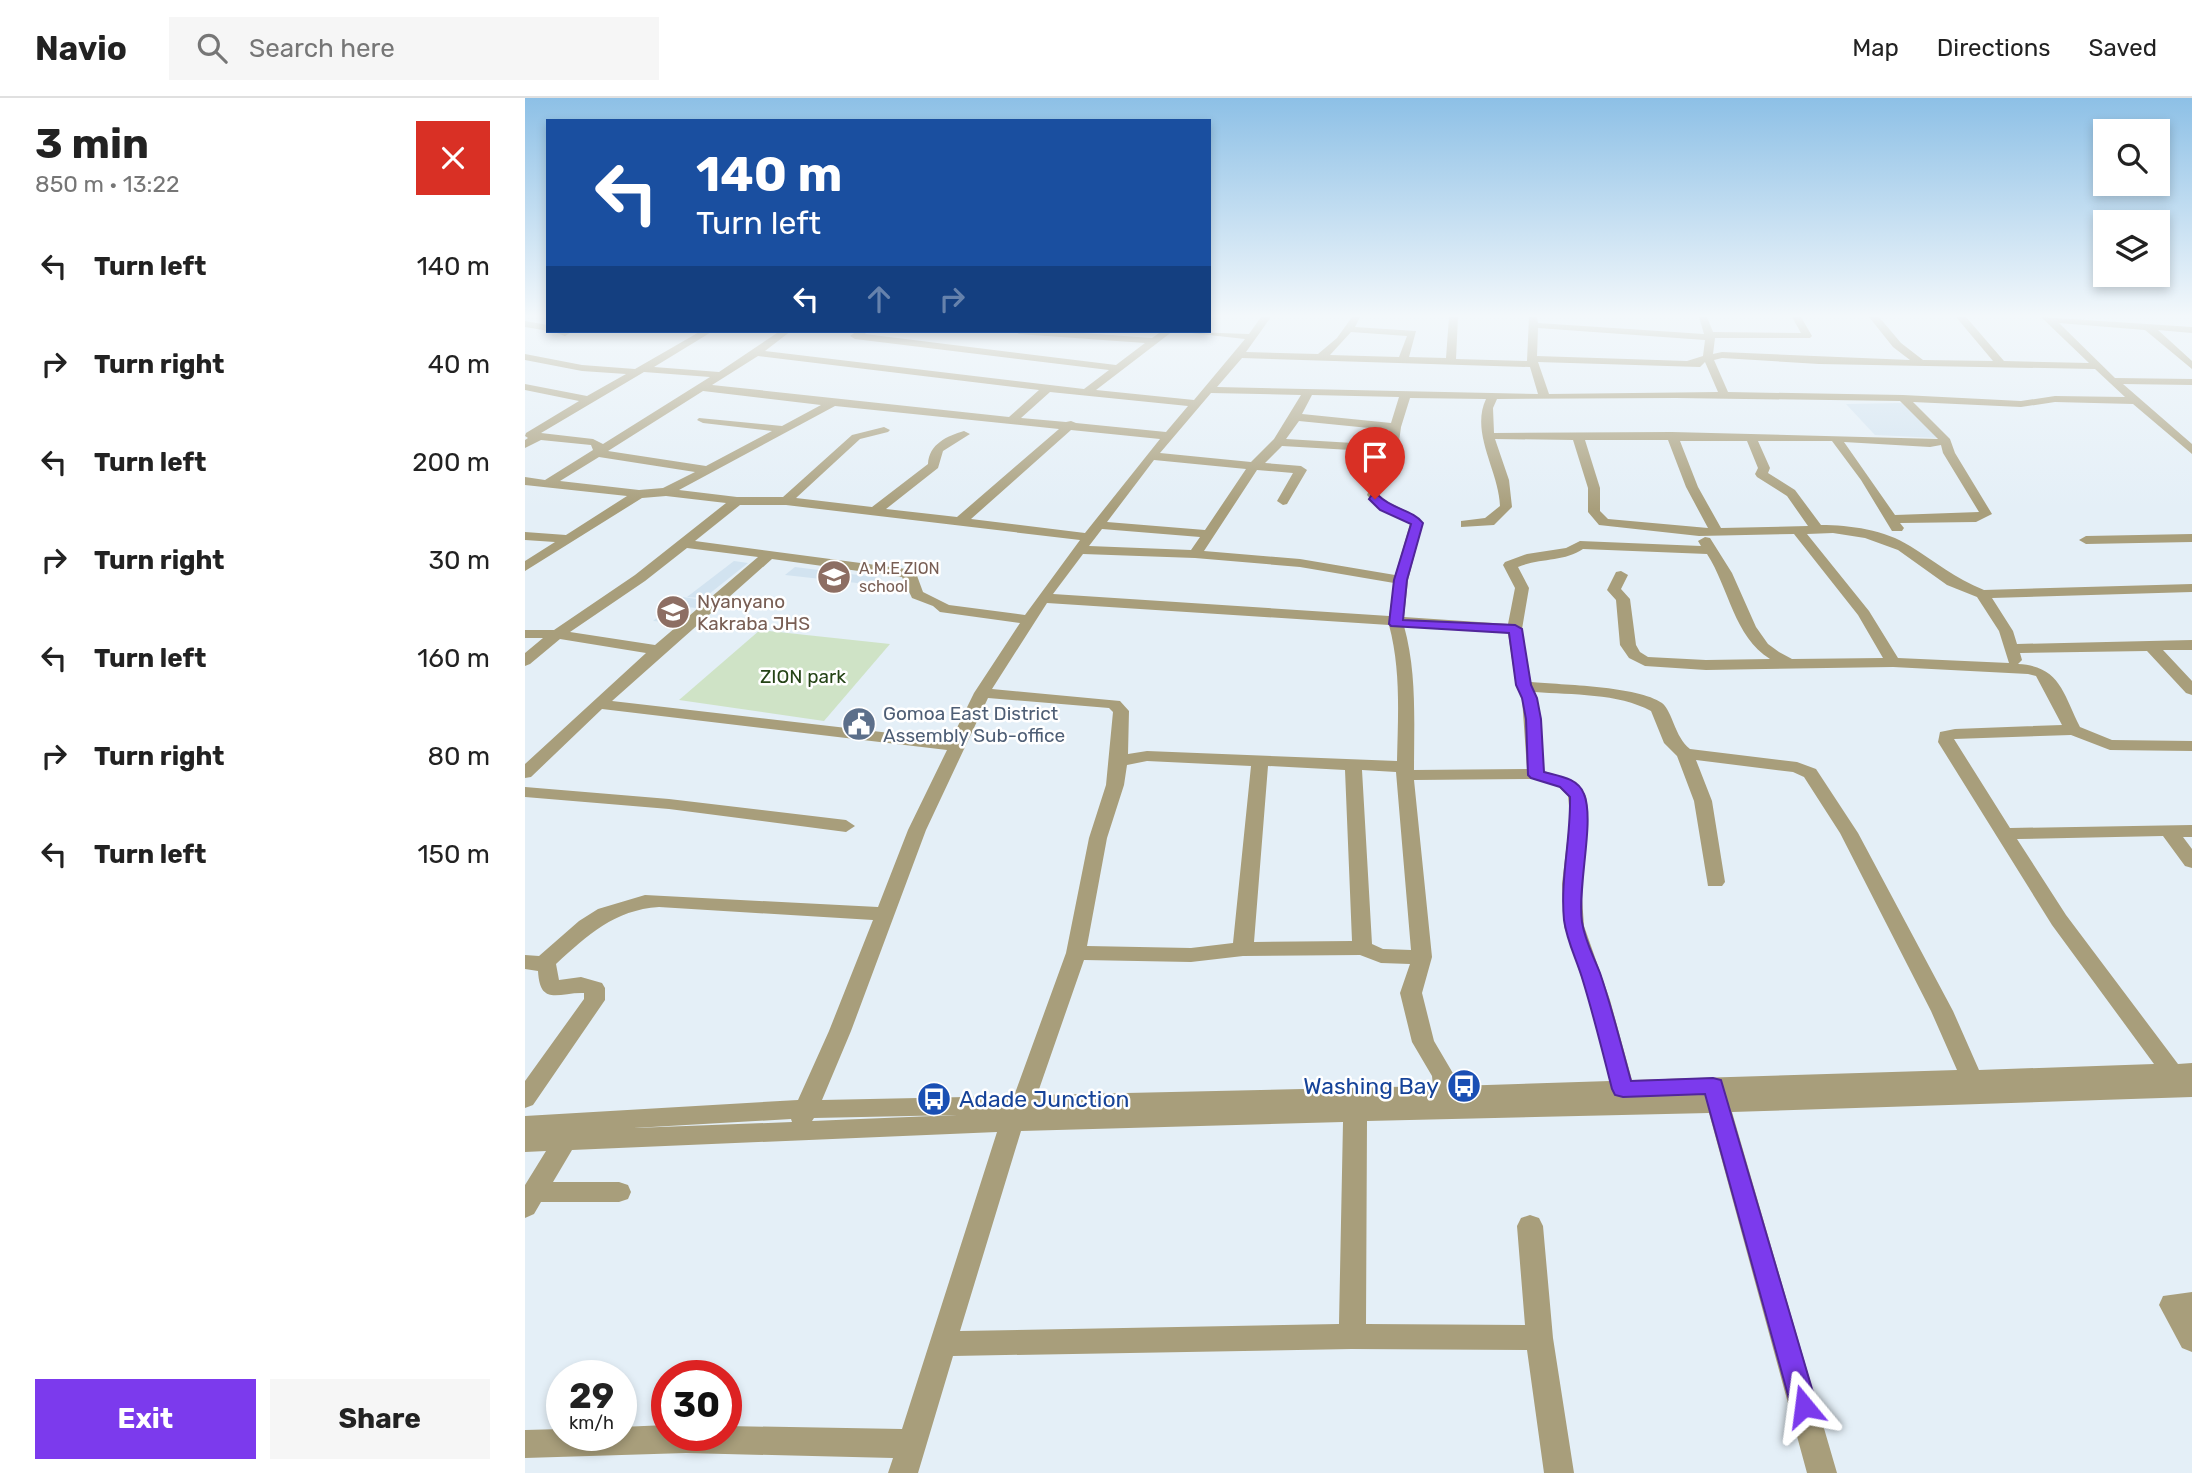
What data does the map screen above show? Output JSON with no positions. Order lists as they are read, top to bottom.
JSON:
{
  "parks": ["ZION park"],
  "places": {
    "school or university": ["A.M.E ZION school", "Nyanyano Kakraba JHS"],
    "public building": ["Gomoa East District Assembly Sub-office"],
    "bus stop": ["Washing Bay", "Adade Junction"]
  },
  "page": {
    "header": "Navio",
    "search": "Search here",
    "nav": ["Map", "Directions", "Saved"],
    "heading": ["3 min", "850 m · 13:22"],
    "turn": ["140 m", "Turn left"],
    "list": [
      {
        "name": "Turn left",
        "value": "140 m"
      },
      {
        "name": "Turn right",
        "value": "40 m"
      },
      {
        "name": "Turn left",
        "value": "200 m"
      },
      {
        "name": "Turn right",
        "value": "30 m"
      },
      {
        "name": "Turn left",
        "value": "160 m"
      },
      {
        "name": "Turn right",
        "value": "80 m"
      },
      {
        "name": "Turn left",
        "value": "150 m"
      }
    ],
    "speed": "29 km/h",
    "limit": "30",
    "buttons": ["Exit", "Share"]
  }
}
